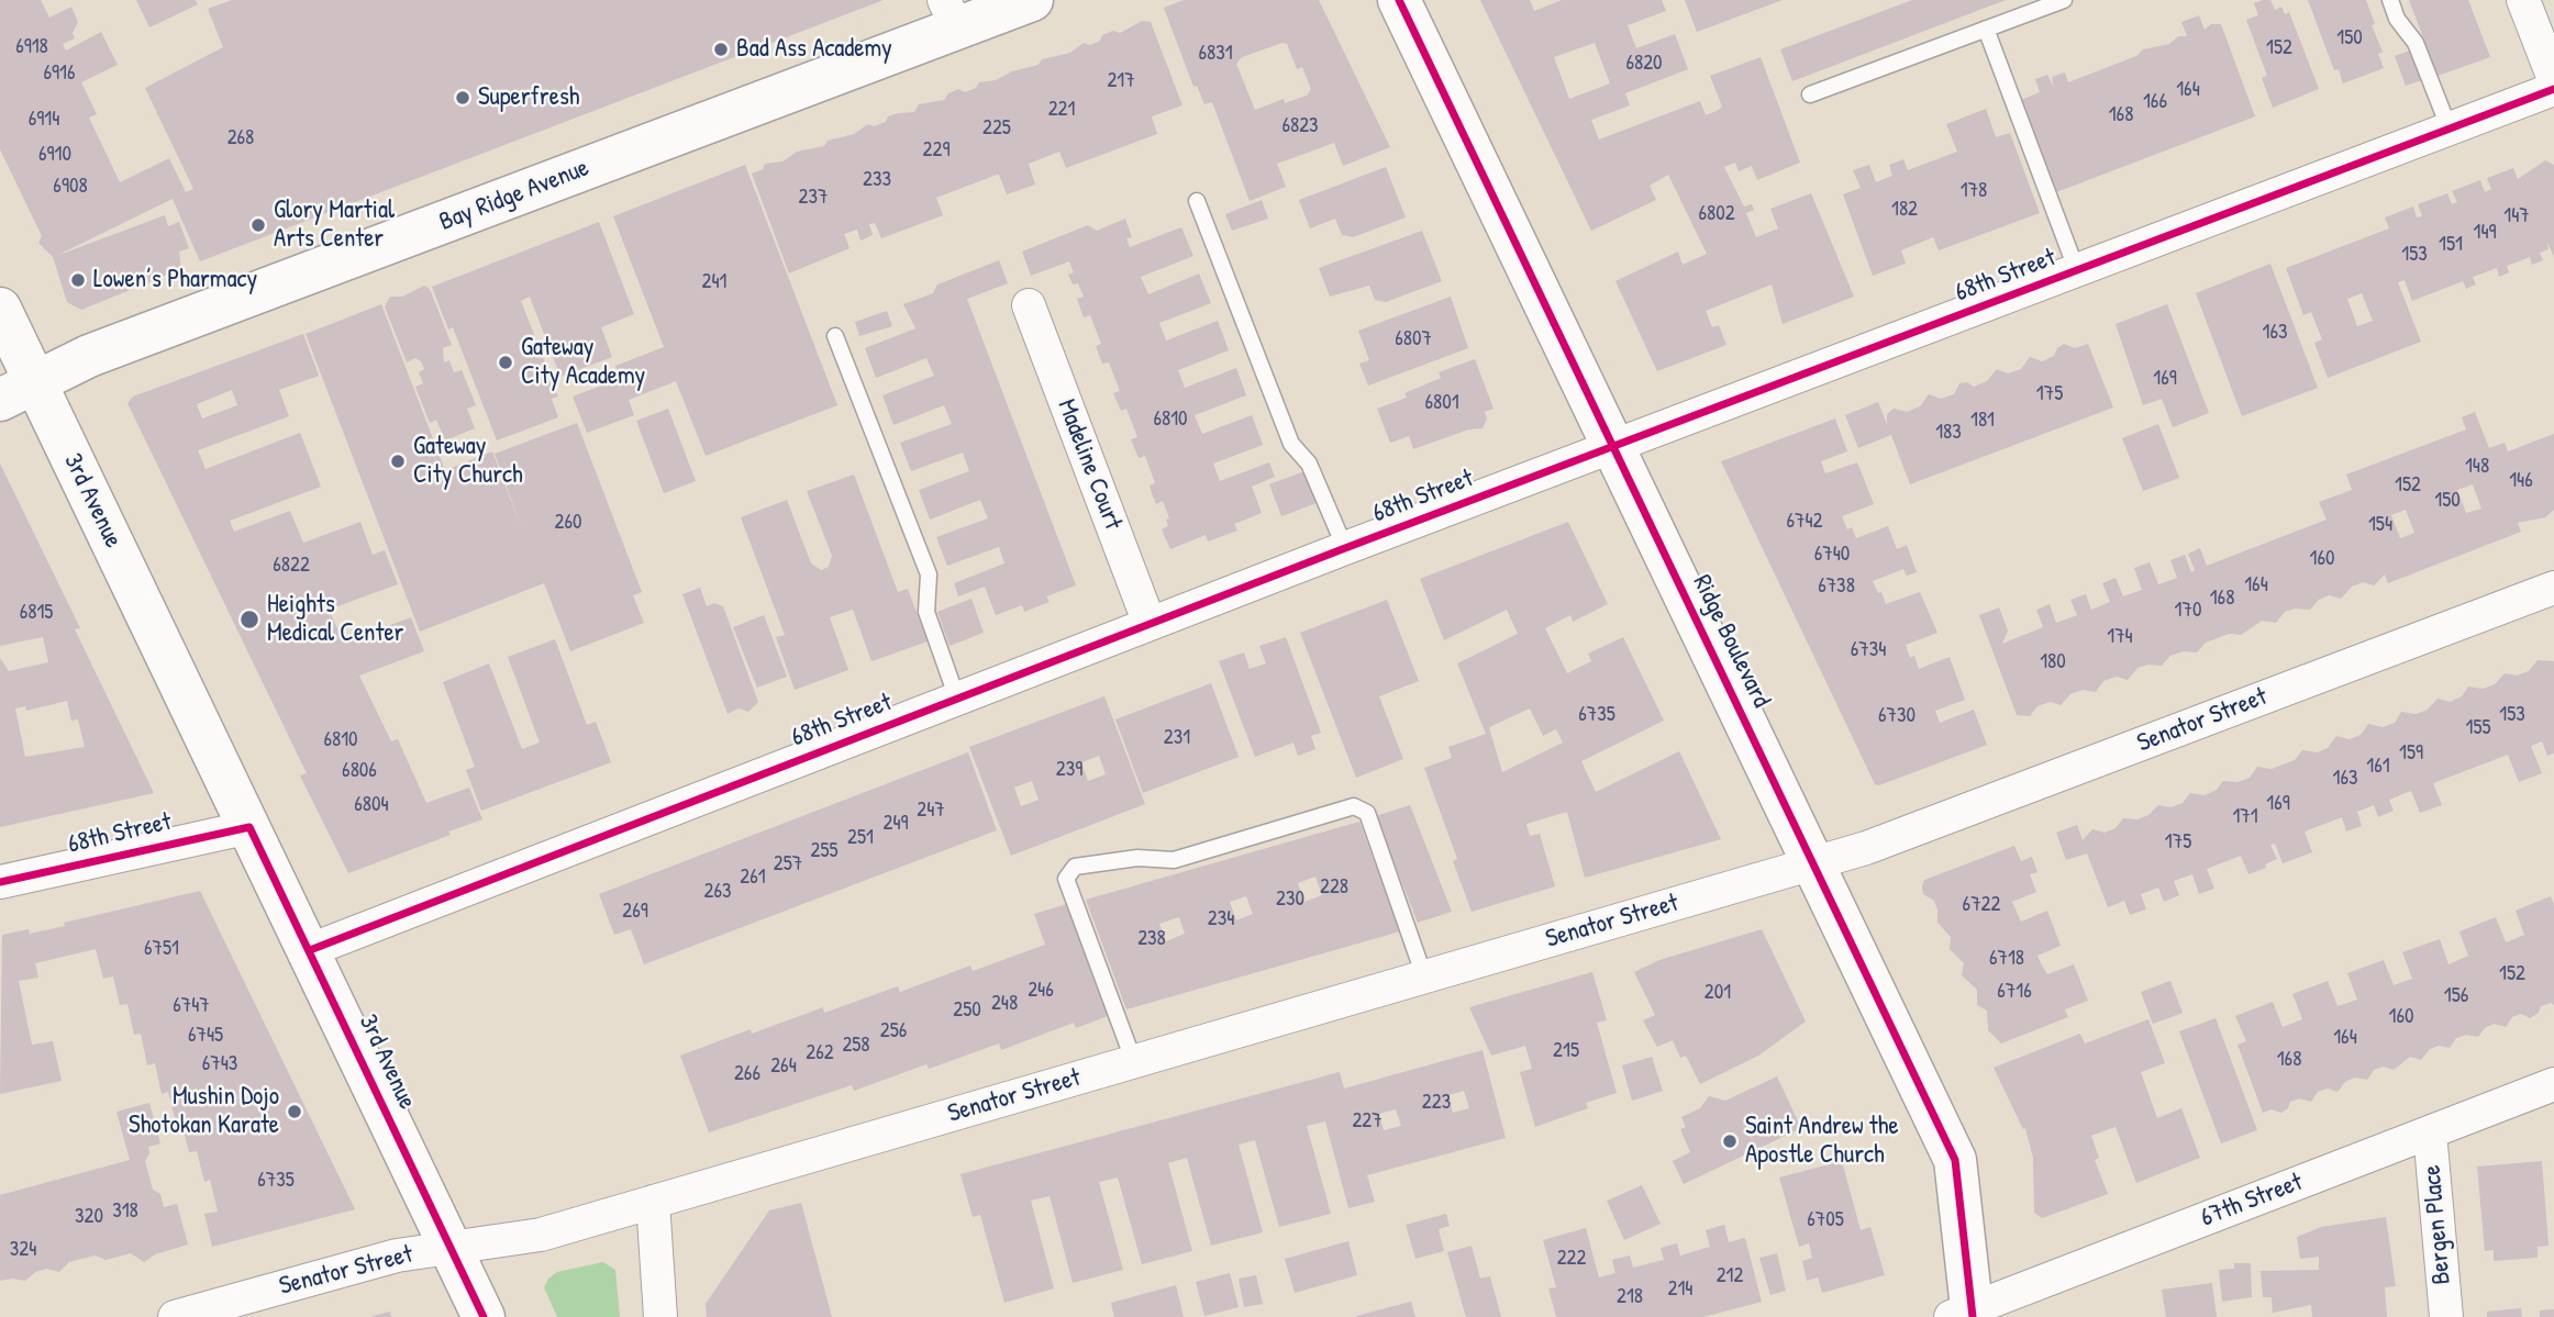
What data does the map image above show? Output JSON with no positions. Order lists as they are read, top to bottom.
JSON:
{
  "streets": {
    "street": [
      "Bay Ridge Avenue",
      "68th Street",
      "Madeline Court",
      "3rd Avenue",
      "Ridge Boulevard",
      "Senator Street",
      "67th Street",
      "Bergen Place"
    ]
  },
  "crossings": [
    ["Bay Ridge Avenue", "3rd Avenue"],
    ["68th Street", "Madeline Court"],
    ["68th Street", "3rd Avenue"],
    ["68th Street", "Ridge Boulevard"],
    ["3rd Avenue", "Senator Street"],
    ["Ridge Boulevard", "Senator Street"],
    ["Ridge Boulevard", "67th Street"],
    ["67th Street", "Bergen Place"]
  ],
  "places": [
    "Bad Ass Academy",
    "Superfresh",
    "Glory Martial Arts Center",
    "Lowen’s Pharmacy",
    "Gateway City Academy",
    "Gateway City Church",
    "Heights Medical Center",
    "Mushin Dojo Shotokan Karate",
    "Saint Andrew the Apostle Church"
  ],
  "house_numbers": [
    "150",
    "6918",
    "152",
    "6831",
    "6820",
    "6916",
    "217",
    "164",
    "166",
    "221",
    "168",
    "6914",
    "6823",
    "225",
    "268",
    "229",
    "6910",
    "233",
    "6908",
    "178",
    "237",
    "182",
    "6802",
    "147",
    "149",
    "151",
    "153",
    "241",
    "163",
    "6807",
    "169",
    "175",
    "6801",
    "6810",
    "181",
    "183",
    "148",
    "146",
    "152",
    "150",
    "6742",
    "260",
    "154",
    "6740",
    "160",
    "6822",
    "164",
    "6738",
    "168",
    "170",
    "6815",
    "174",
    "6734",
    "180",
    "6735",
    "153",
    "6730",
    "155",
    "231",
    "6810",
    "159",
    "161",
    "239",
    "6806",
    "163",
    "169",
    "6804",
    "247",
    "171",
    "249",
    "251",
    "175",
    "255",
    "257",
    "261",
    "228",
    "263",
    "230",
    "6722",
    "269",
    "234",
    "238",
    "6751",
    "6718",
    "152",
    "246",
    "6716",
    "201",
    "156",
    "248",
    "6747",
    "250",
    "160",
    "256",
    "6745",
    "164",
    "258",
    "215",
    "262",
    "168",
    "6743",
    "264",
    "266",
    "223",
    "227",
    "6735",
    "318",
    "320",
    "6705",
    "324",
    "222",
    "212",
    "214",
    "218"
  ]
}
